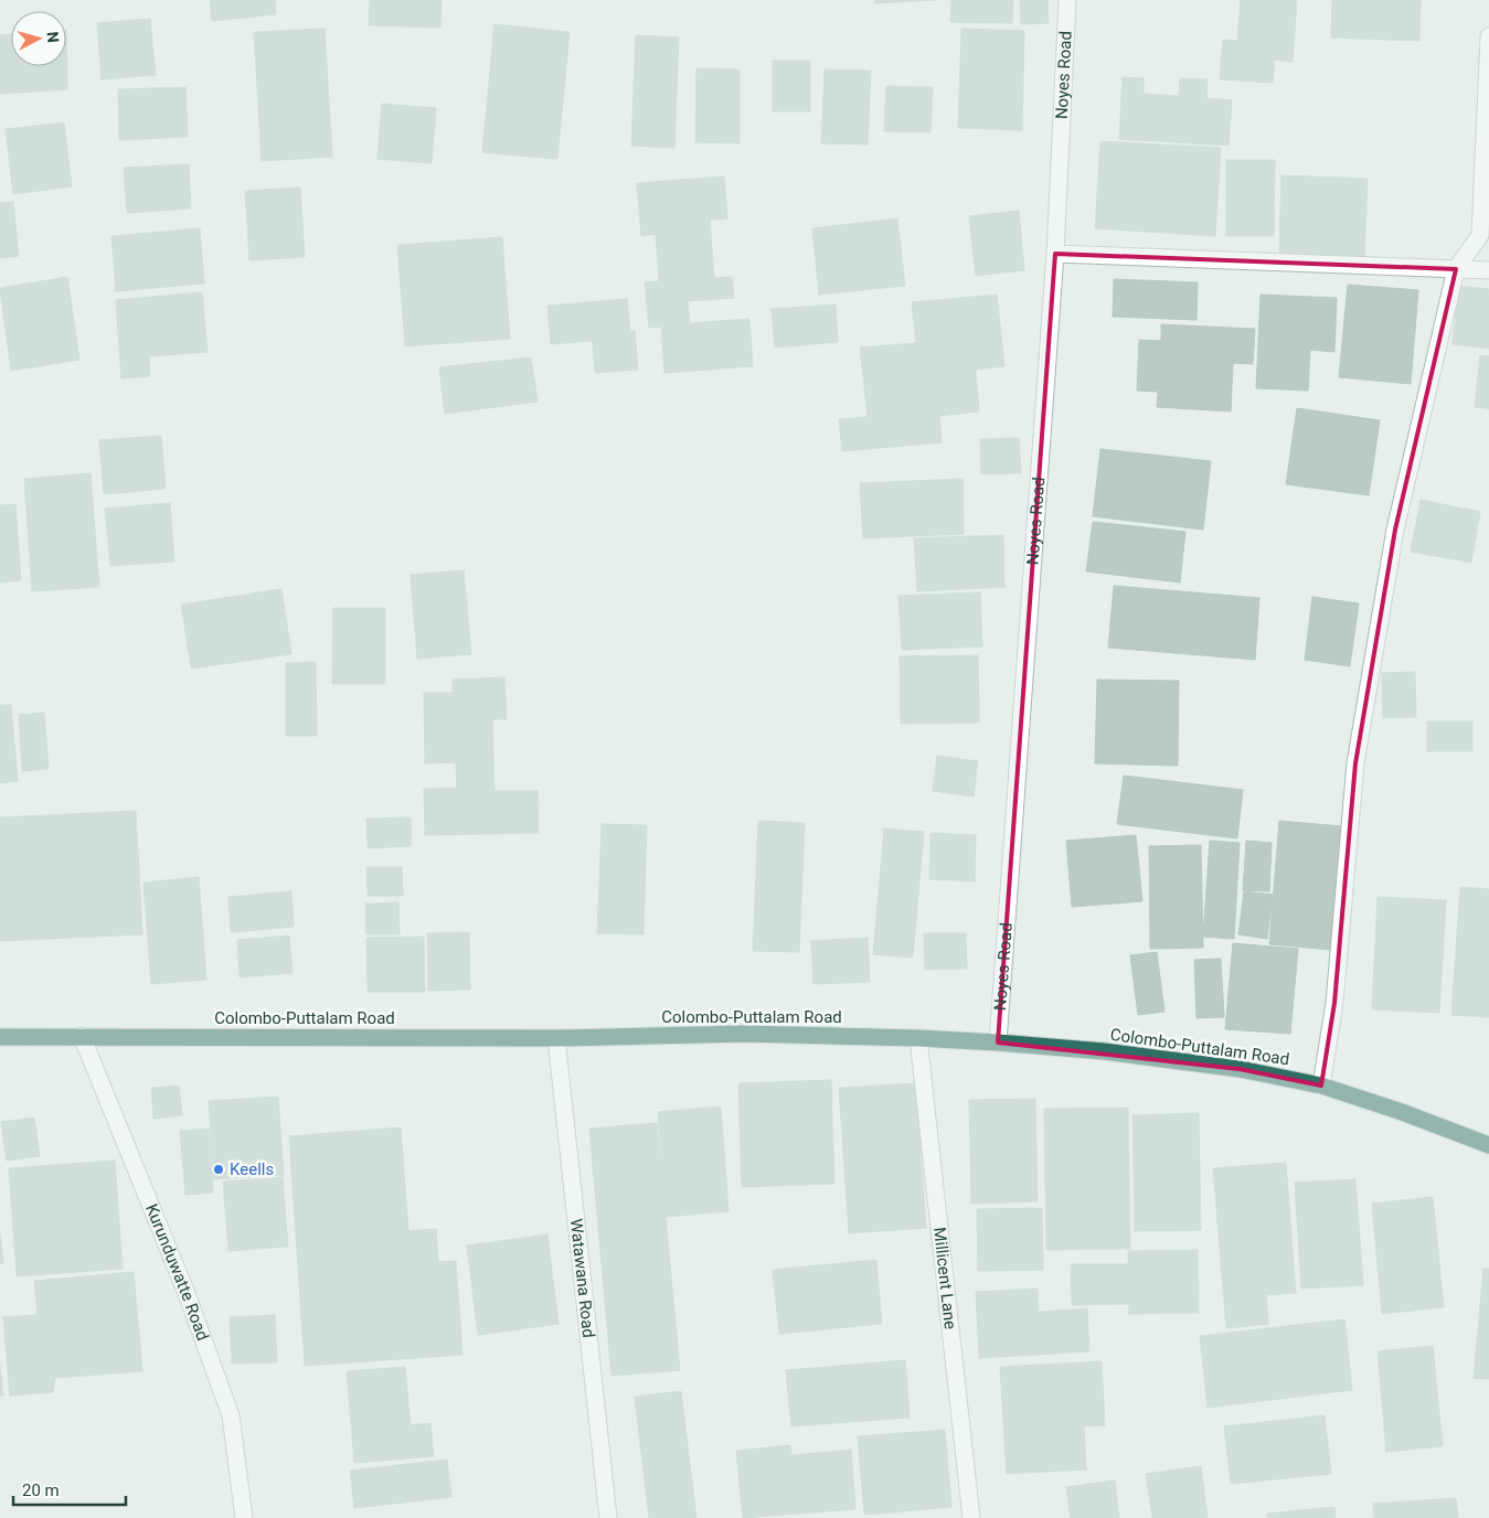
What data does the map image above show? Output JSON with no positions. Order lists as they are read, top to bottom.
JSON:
{
  "streets": {
    "highway": ["Colombo-Puttalam Road"],
    "street": [
      "Noyes Road",
      "Kurunduwatte Road",
      "Watawana Road",
      "Millicent Lane"
    ]
  },
  "crossings": [
    ["Noyes Road", "Colombo-Puttalam Road"],
    ["Colombo-Puttalam Road", "Kurunduwatte Road"],
    ["Colombo-Puttalam Road", "Watawana Road"],
    ["Colombo-Puttalam Road", "Millicent Lane"]
  ],
  "places": ["Keells"],
  "scale_bar": "20 m",
  "north": "right"
}
